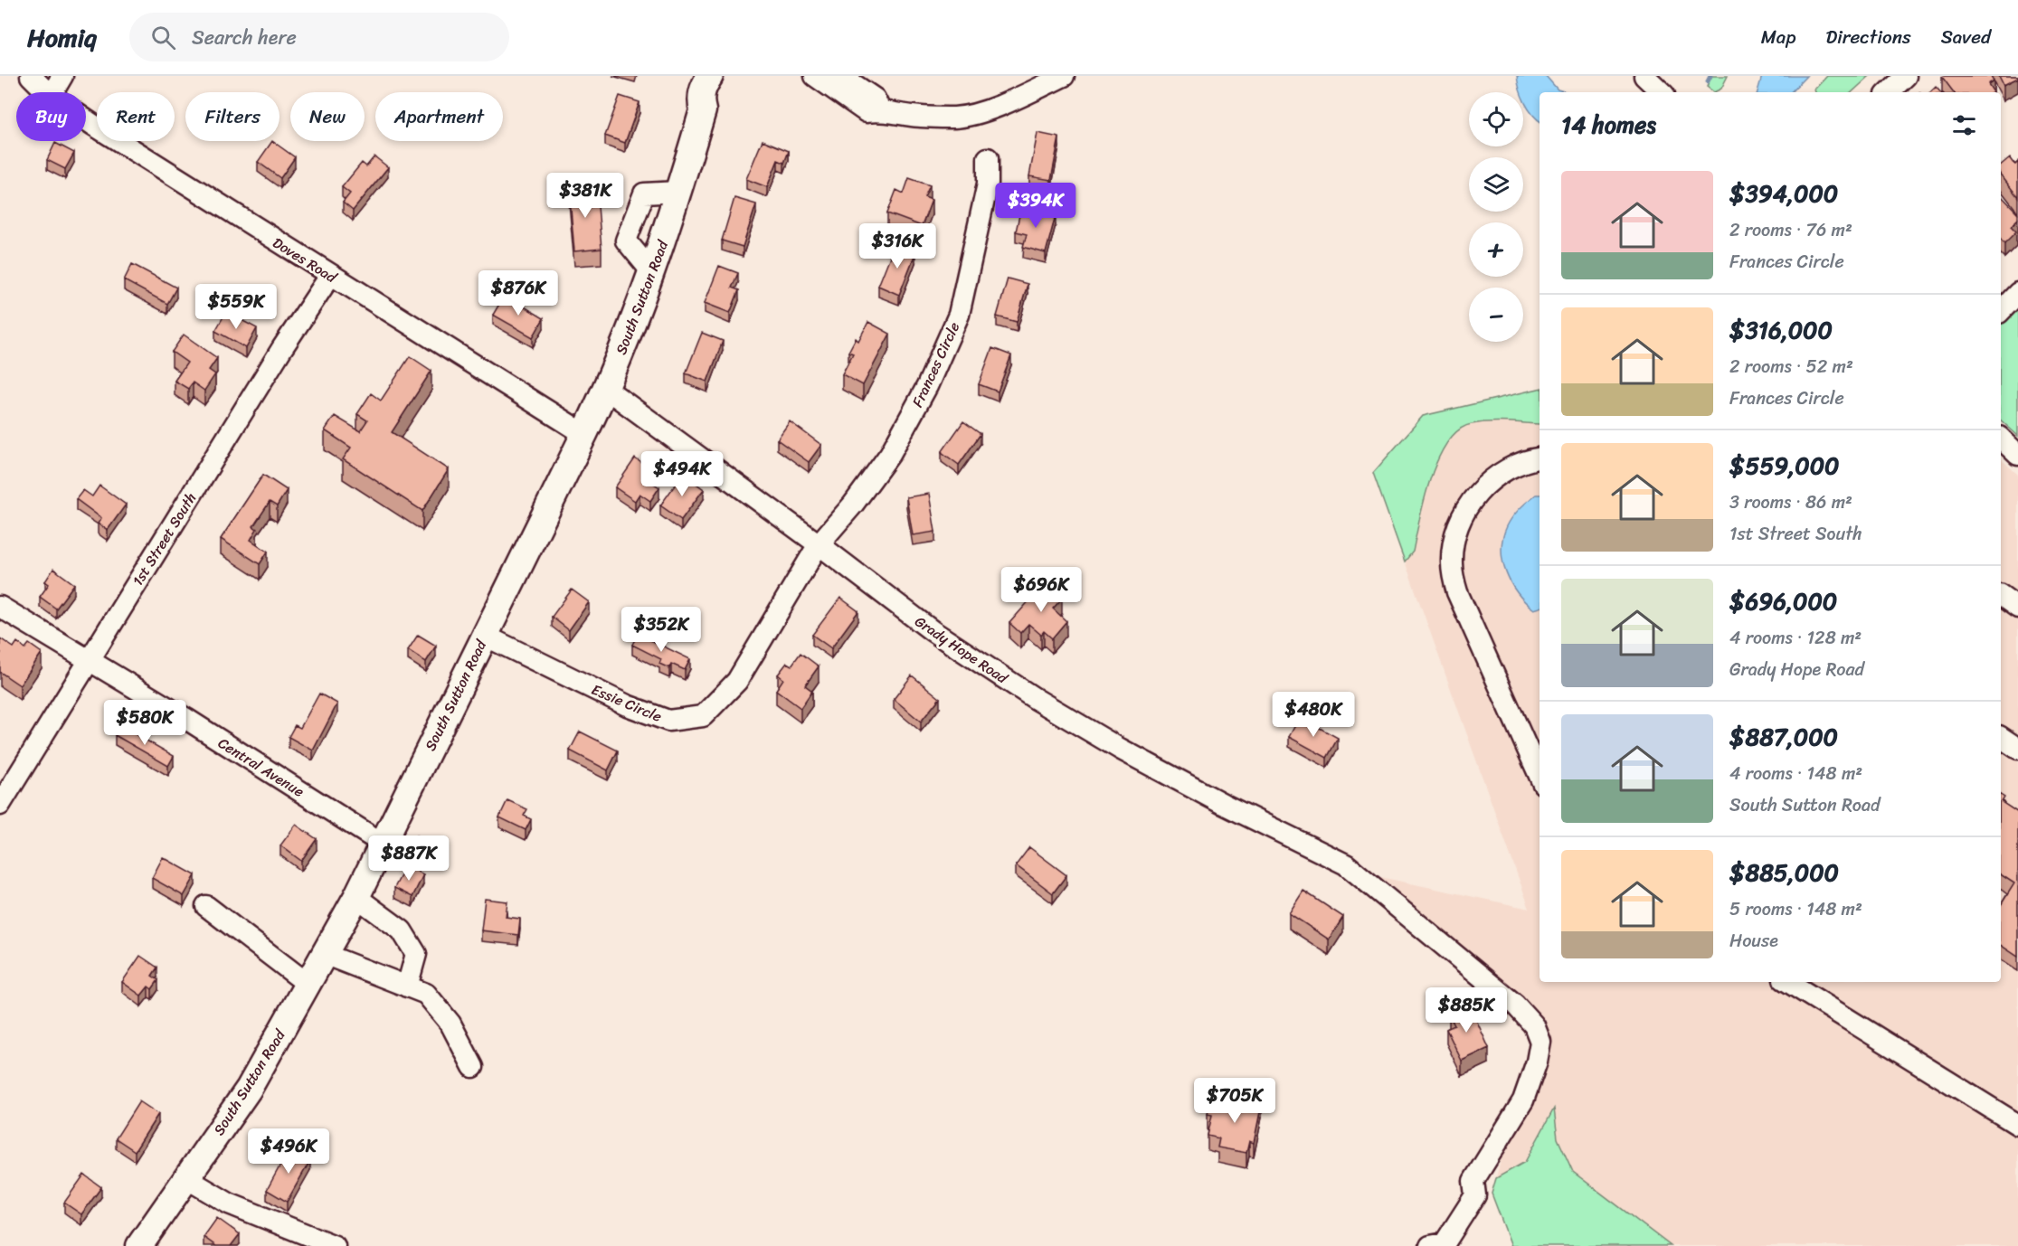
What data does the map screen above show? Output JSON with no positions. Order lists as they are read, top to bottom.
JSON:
{
  "streets": {
    "main road": ["South Sutton Road"],
    "street": [
      "Doves Road",
      "Frances Circle",
      "1st Street South",
      "Grady Hope Road",
      "Essie Circle",
      "Central Avenue"
    ]
  },
  "crossings": [
    ["Doves Road", "South Sutton Road"],
    ["Doves Road", "1st Street South"],
    ["South Sutton Road", "Grady Hope Road"],
    ["South Sutton Road", "Essie Circle"],
    ["South Sutton Road", "Central Avenue"],
    ["Frances Circle", "Grady Hope Road"],
    ["Frances Circle", "Essie Circle"],
    ["1st Street South", "Central Avenue"],
    ["Grady Hope Road", "Essie Circle"]
  ],
  "page": {
    "header": "Homiq",
    "search": "Search here",
    "nav": ["Map", "Directions", "Saved"],
    "map_buttons": ["+", "−"],
    "chip": [
      "Buy",
      "Rent",
      "Filters",
      "New",
      "Apartment"
    ],
    "heading": "14 homes",
    "list": [
      {
        "name": "$394,000",
        "note": "2 rooms · 76 m² · Frances Circle"
      },
      {
        "name": "$316,000",
        "note": "2 rooms · 52 m² · Frances Circle"
      },
      {
        "name": "$559,000",
        "note": "3 rooms · 86 m² · 1st Street South"
      },
      {
        "name": "$696,000",
        "note": "4 rooms · 128 m² · Grady Hope Road"
      },
      {
        "name": "$887,000",
        "note": "4 rooms · 148 m² · South Sutton Road"
      },
      {
        "name": "$885,000",
        "note": "5 rooms · 148 m² · House"
      }
    ],
    "price": [
      "$381K",
      "$394K",
      "$316K",
      "$876K",
      "$559K",
      "$494K",
      "$696K",
      "$352K",
      "$480K",
      "$580K",
      "$887K",
      "$885K",
      "$705K",
      "$496K"
    ]
  }
}
